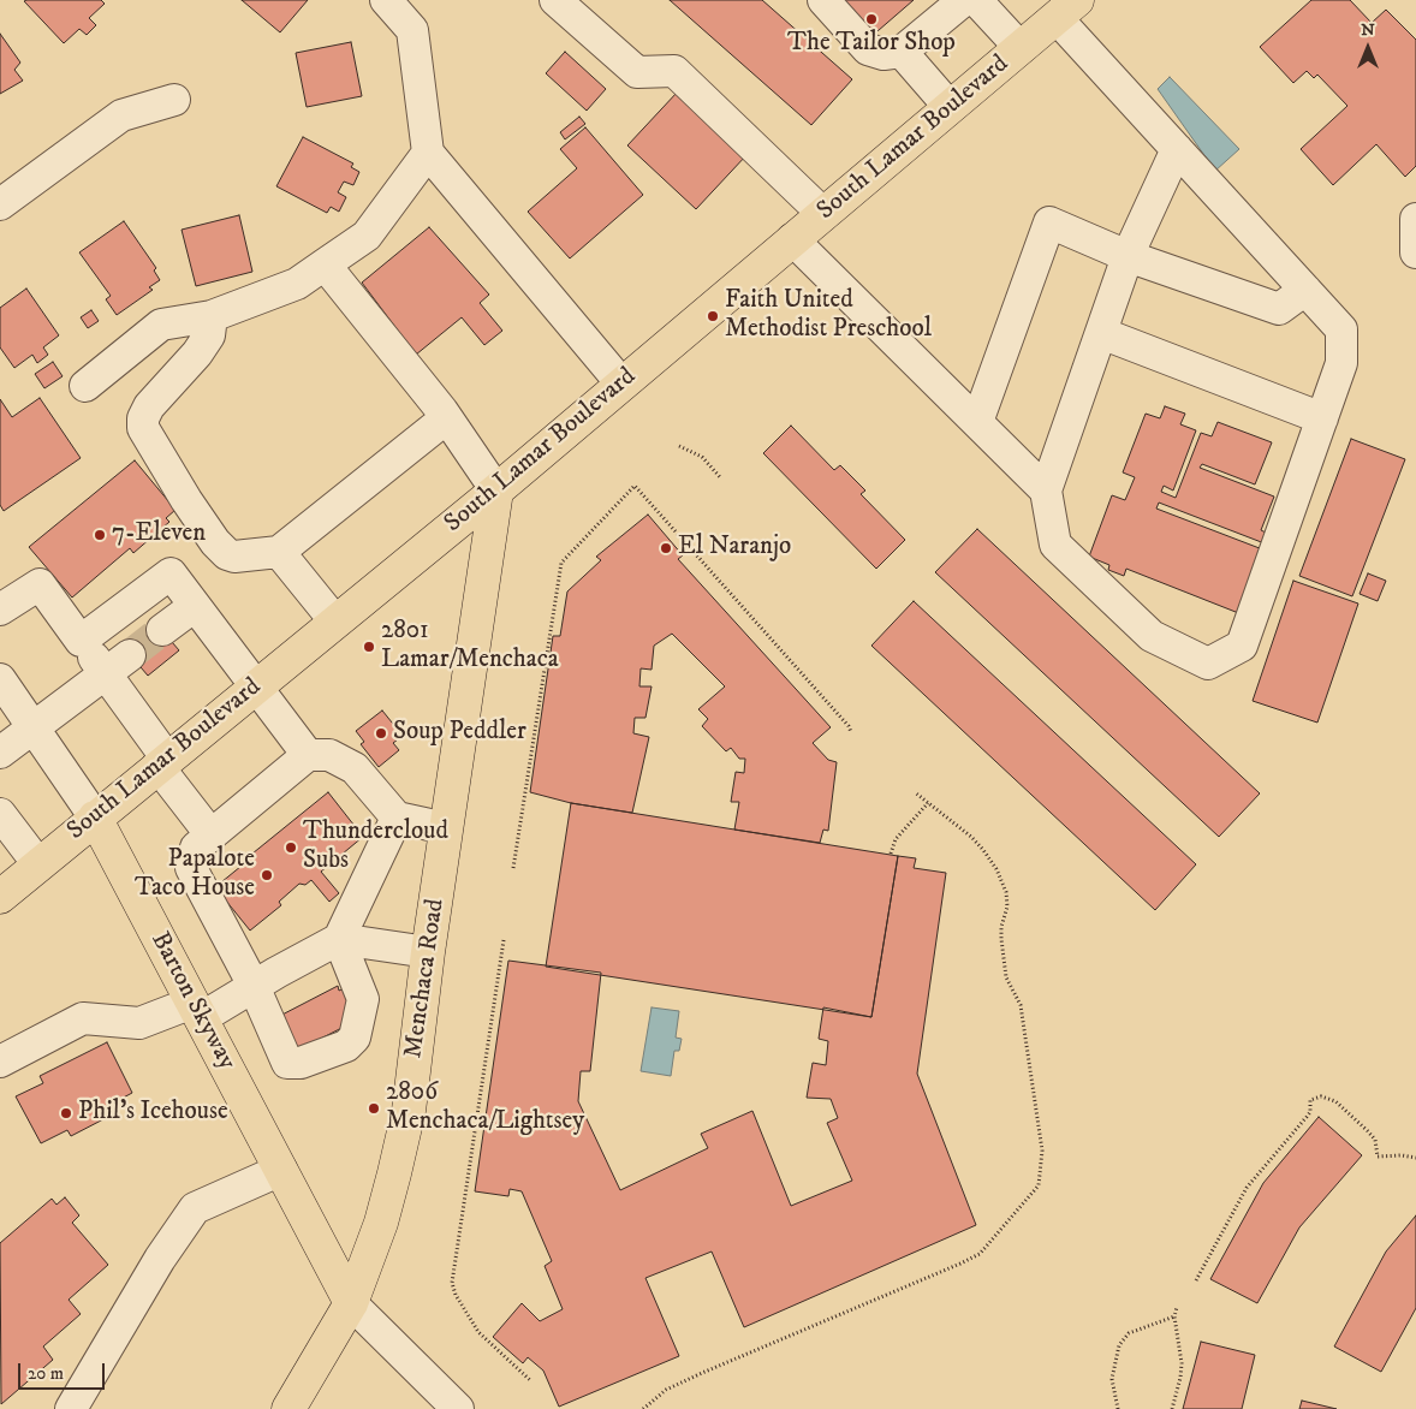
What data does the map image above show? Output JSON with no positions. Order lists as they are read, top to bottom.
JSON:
{
  "streets": {
    "main road": ["South Lamar Boulevard", "Menchaca Road", "Barton Skyway"]
  },
  "crossings": [
    ["South Lamar Boulevard", "Menchaca Road"],
    ["South Lamar Boulevard", "Barton Skyway"],
    ["Menchaca Road", "Barton Skyway"]
  ],
  "places": [
    "The Tailor Shop",
    "Faith United Methodist Preschool",
    "7-Eleven",
    "El Naranjo",
    "2801 Lamar/Menchaca",
    "Soup Peddler",
    "Thundercloud Subs",
    "Papalote Taco House",
    "2806 Menchaca/Lightsey",
    "Phil's Icehouse"
  ],
  "scale_bar": "20 m",
  "north": "top"
}
